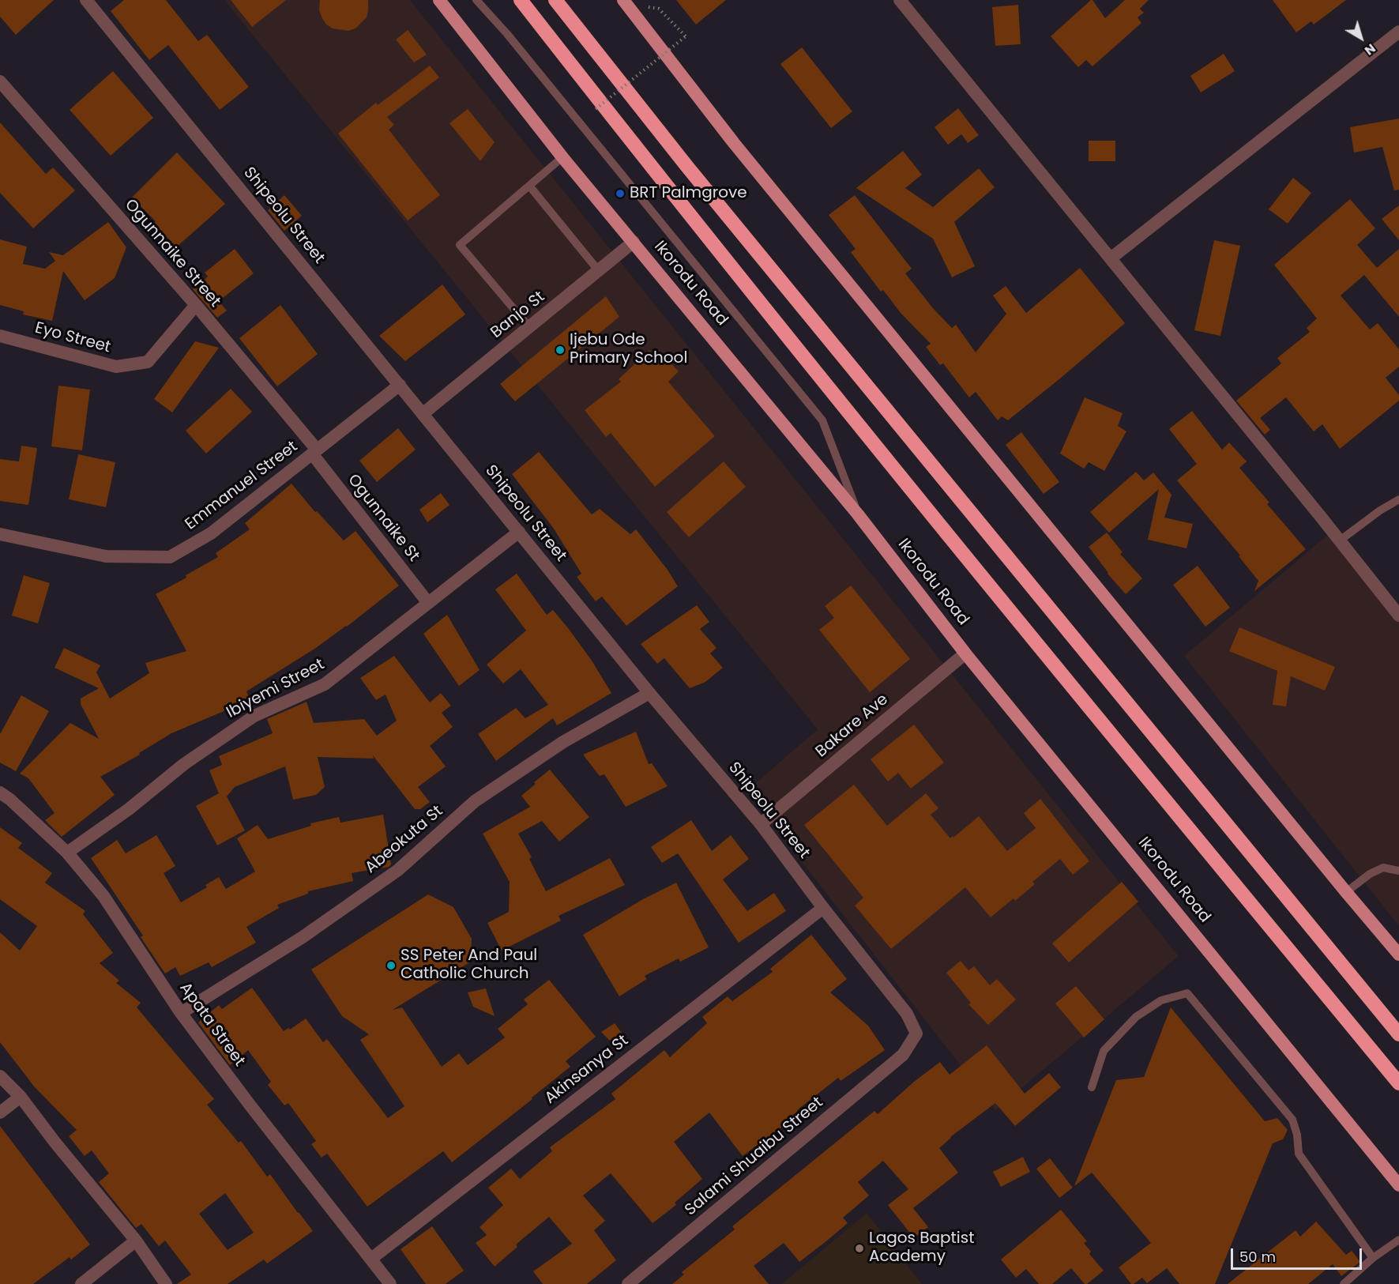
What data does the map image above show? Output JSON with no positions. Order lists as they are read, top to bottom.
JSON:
{
  "streets": {
    "main road": ["Ikorodu Road"],
    "street": [
      "Shipeolu Street",
      "Ogunnaike Street",
      "Banjo St",
      "Eyo Street",
      "Emmanuel Street",
      "Ogunnaike St",
      "Ibiyemi Street",
      "Bakare Ave",
      "Abeokuta St",
      "Apata Street",
      "Akinsanya St",
      "Salami Shuaibu Street"
    ]
  },
  "crossings": [
    ["Shipeolu Street", "Banjo St"],
    ["Shipeolu Street", "Emmanuel Street"],
    ["Shipeolu Street", "Ibiyemi Street"],
    ["Shipeolu Street", "Bakare Ave"],
    ["Shipeolu Street", "Abeokuta St"],
    ["Shipeolu Street", "Akinsanya St"],
    ["Shipeolu Street", "Salami Shuaibu Street"],
    ["Ogunnaike Street", "Eyo Street"],
    ["Ogunnaike Street", "Emmanuel Street"],
    ["Ogunnaike Street", "Ogunnaike St"],
    ["Ikorodu Road", "Banjo St"],
    ["Ikorodu Road", "Bakare Ave"],
    ["Emmanuel Street", "Ogunnaike St"],
    ["Ogunnaike St", "Ibiyemi Street"],
    ["Ibiyemi Street", "Apata Street"],
    ["Abeokuta St", "Apata Street"],
    ["Apata Street", "Akinsanya St"]
  ],
  "places": [
    "BRT Palmgrove",
    "Ijebu Ode Primary School",
    "SS Peter And Paul Catholic Church",
    "Lagos Baptist Academy"
  ],
  "scale_bar": "50 m",
  "north": "bottom right"
}
